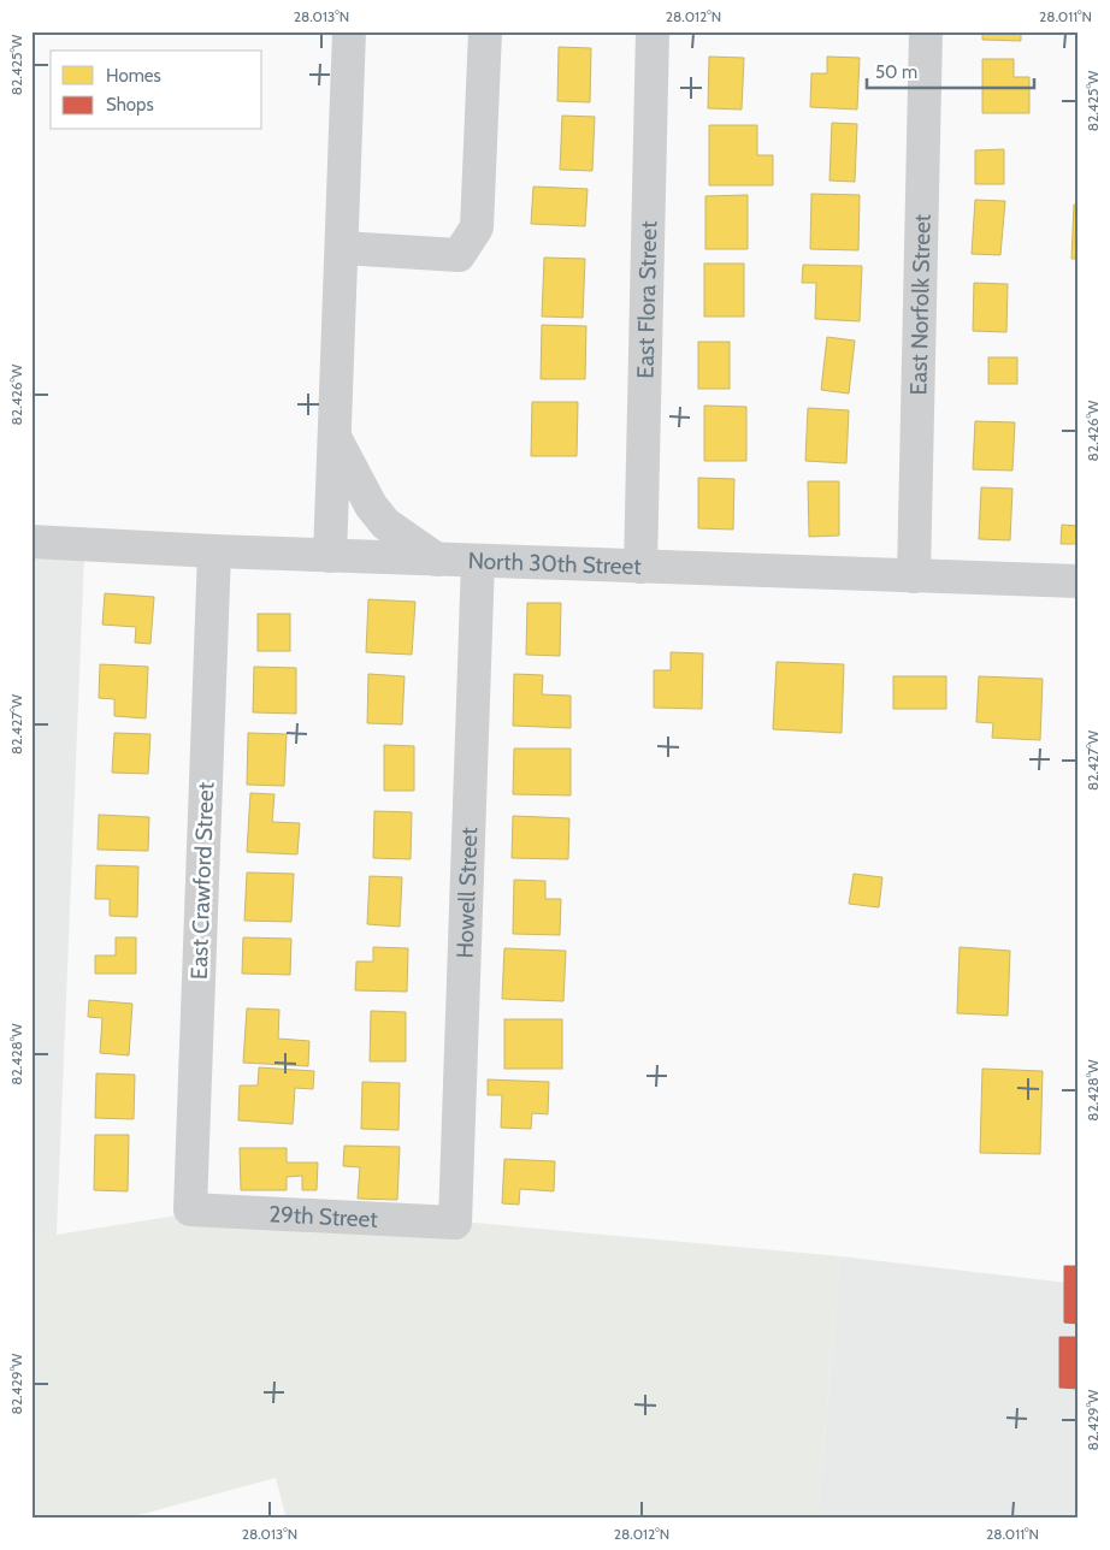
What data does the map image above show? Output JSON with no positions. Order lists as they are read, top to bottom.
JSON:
{
  "streets": {
    "street": [
      "East Flora Street",
      "East Norfolk Street",
      "North 30th Street",
      "East Crawford Street",
      "Howell Street",
      "29th Street"
    ]
  },
  "crossings": [
    ["East Flora Street", "North 30th Street"],
    ["East Norfolk Street", "North 30th Street"],
    ["North 30th Street", "East Crawford Street"],
    ["North 30th Street", "Howell Street"],
    ["East Crawford Street", "29th Street"],
    ["Howell Street", "29th Street"]
  ],
  "legend": ["Homes", "Shops"],
  "scale_bar": "50 m",
  "coordinates": [
    "28.013°N",
    "28.012°N",
    "28.011°N",
    "82.425°W",
    "82.426°W",
    "82.427°W",
    "82.428°W",
    "82.429°W"
  ]
}
